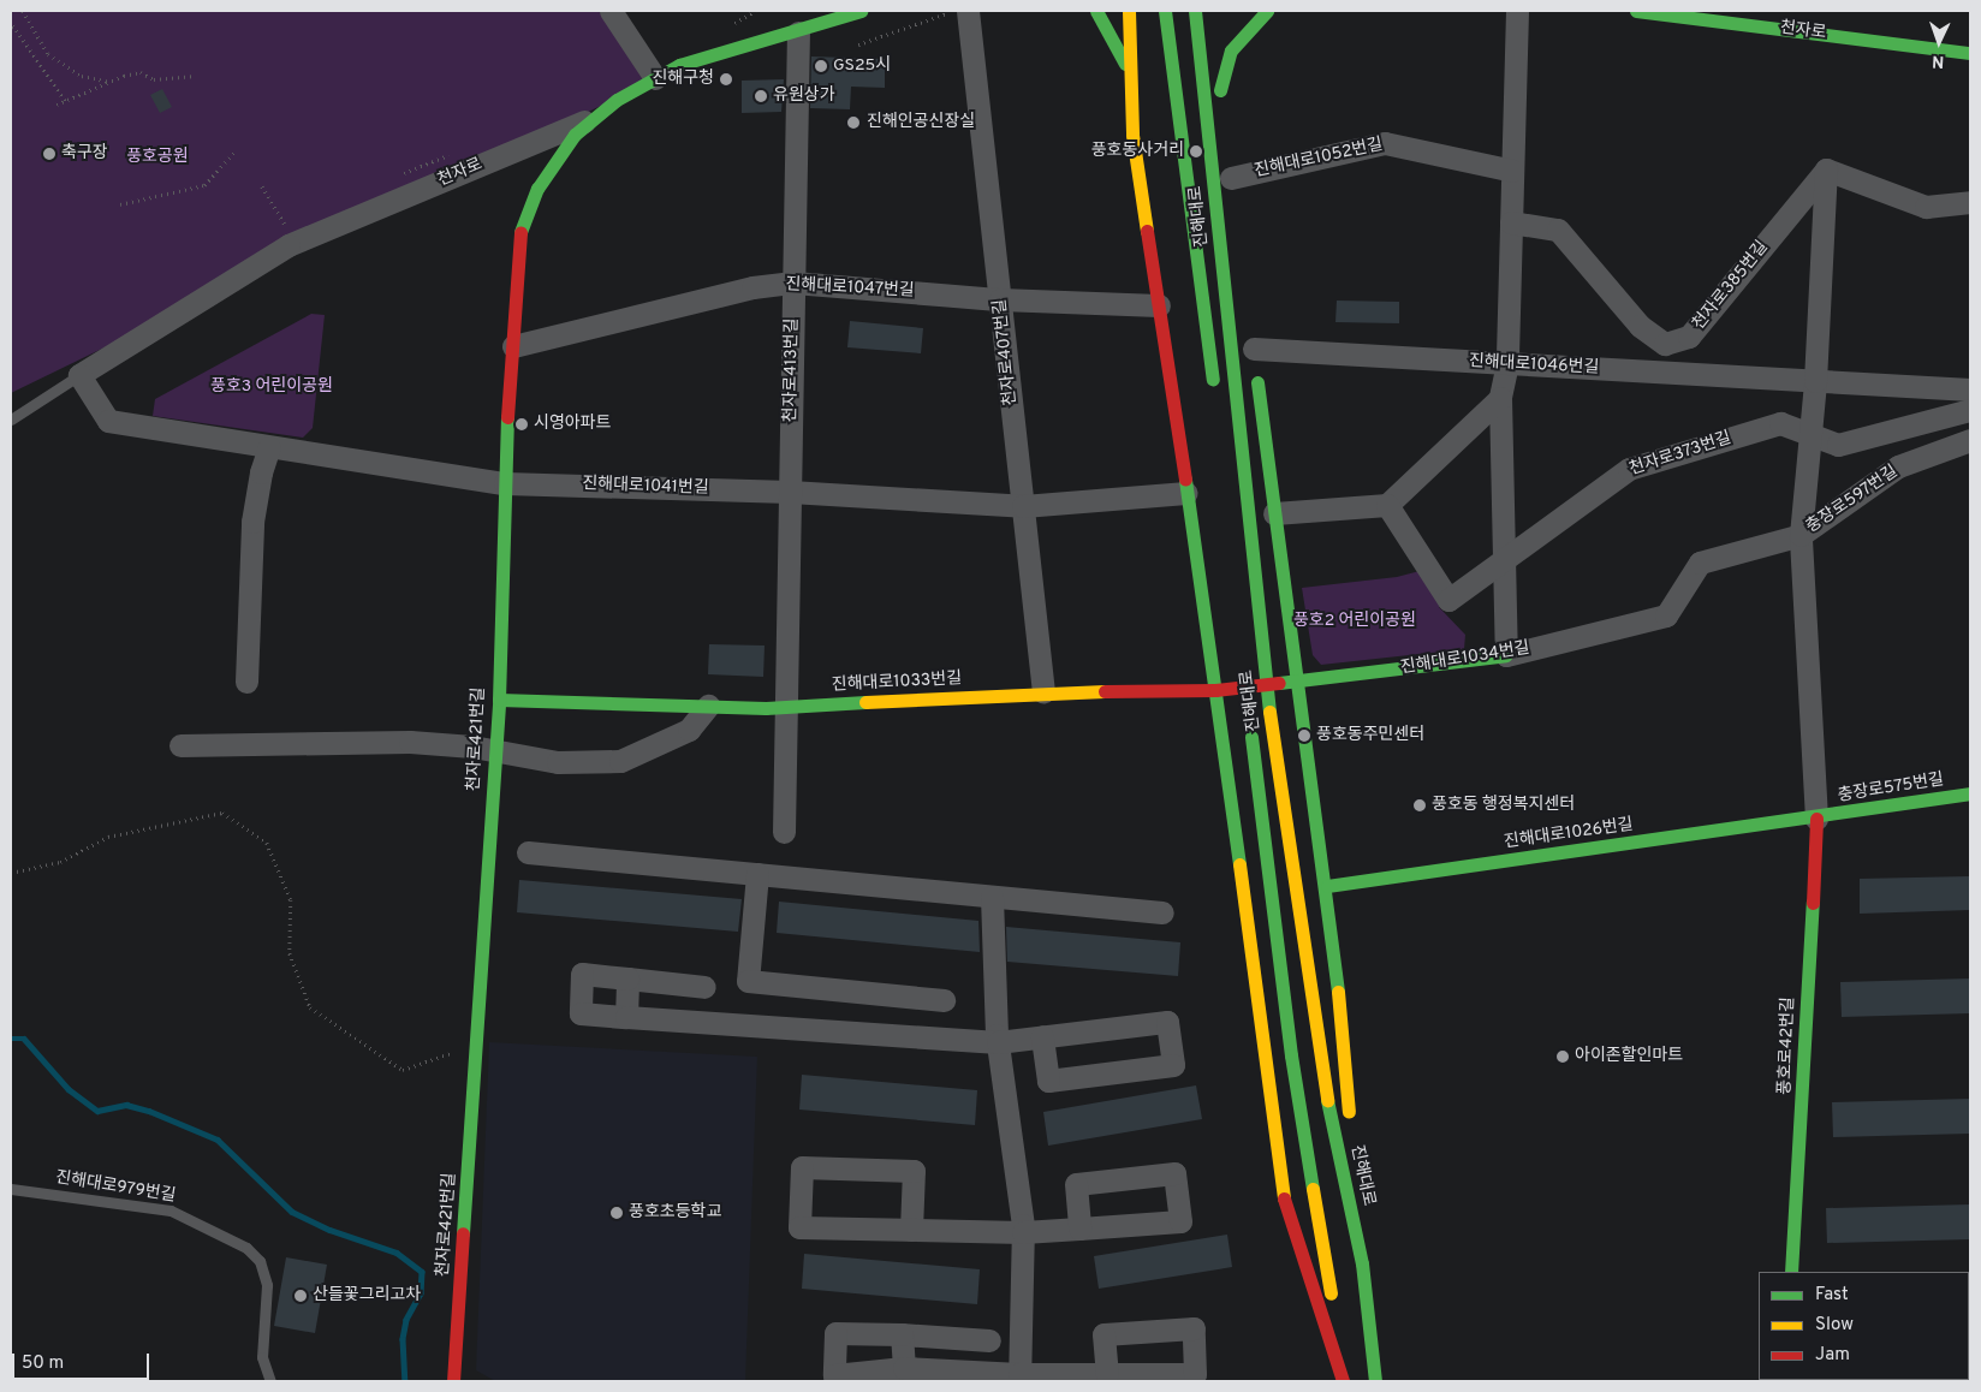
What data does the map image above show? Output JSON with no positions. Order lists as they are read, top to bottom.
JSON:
{
  "streets": {
    "main road": [
      "천자로",
      "진해대로",
      "진해대로1034번길",
      "진해대로1033번길",
      "천자로421번길",
      "충장로575번길",
      "진해대로1026번길",
      "풍호로42번길"
    ],
    "street": [
      "진해대로1052번길",
      "천자로385번길",
      "진해대로1047번길",
      "천자로407번길",
      "진해대로1046번길",
      "천자로413번길",
      "천자로373번길",
      "진해대로1041번길",
      "충장로597번길"
    ],
    "lane": ["진해대로979번길"]
  },
  "crossings": [
    ["천자로", "천자로413번길"],
    ["천자로", "진해대로1041번길"],
    ["천자로", "천자로421번길"],
    ["진해대로1047번길", "천자로407번길"],
    ["진해대로1047번길", "천자로413번길"],
    ["진해대로1047번길", "천자로421번길"],
    ["천자로407번길", "진해대로1041번길"],
    ["천자로407번길", "진해대로1033번길"],
    ["천자로413번길", "진해대로1041번길"],
    ["천자로413번길", "진해대로1033번길"],
    ["진해대로1041번길", "천자로421번길"],
    ["충장로597번길", "진해대로1034번길"],
    ["진해대로1034번길", "진해대로1033번길"],
    ["진해대로1033번길", "천자로421번길"],
    ["충장로575번길", "진해대로1026번길"],
    ["충장로575번길", "풍호로42번길"],
    ["진해대로1026번길", "풍호로42번길"]
  ],
  "parks": ["풍호공원", "풍호3 어린이공원", "풍호2 어린이공원"],
  "places": [
    "GS25시",
    "진해구청",
    "유원상가",
    "진해인공신장실",
    "풍호동사거리",
    "축구장",
    "시영아파트",
    "풍호동주민센터",
    "풍호동 행정복지센터",
    "아이존할인마트",
    "풍호초등학교",
    "산들꽃그리고차"
  ],
  "legend": ["Fast", "Slow", "Jam"],
  "scale_bar": "50 m",
  "north": "bottom"
}
